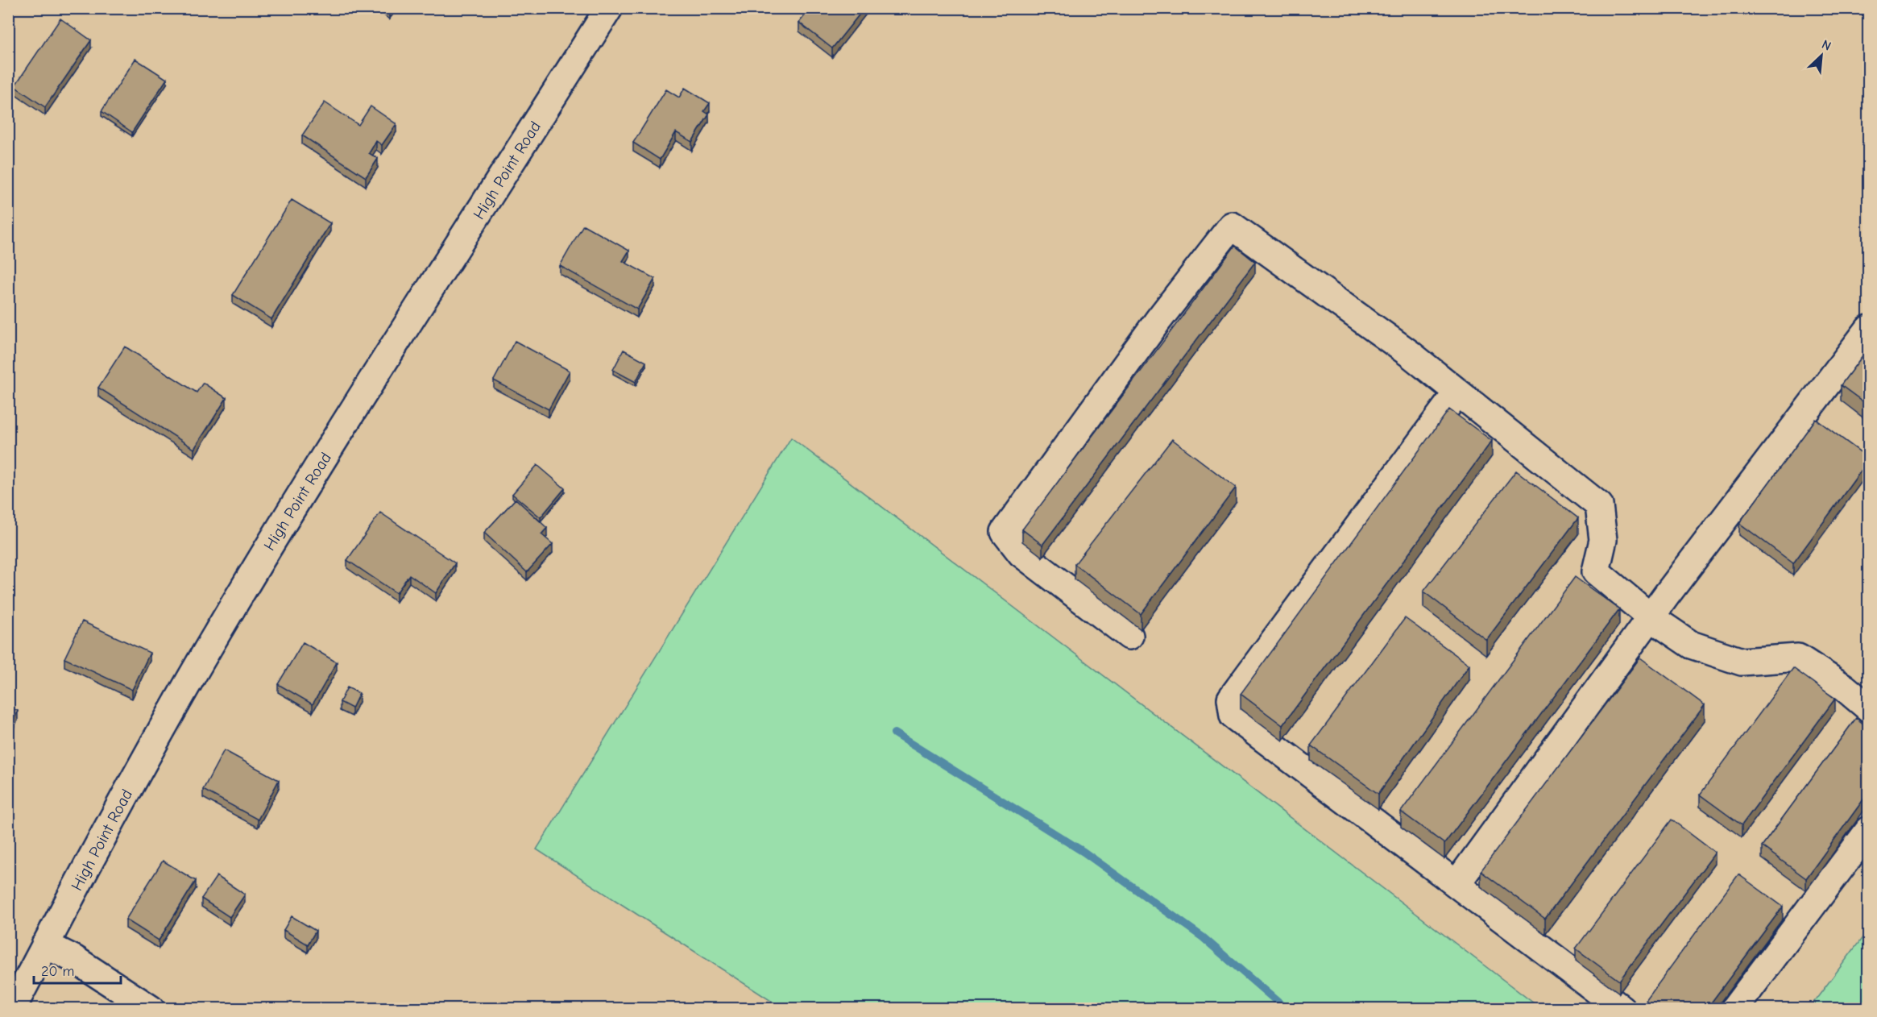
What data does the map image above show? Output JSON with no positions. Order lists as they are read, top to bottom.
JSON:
{
  "streets": {
    "street": ["High Point Road"]
  },
  "scale_bar": "20 m",
  "north": "top right"
}
